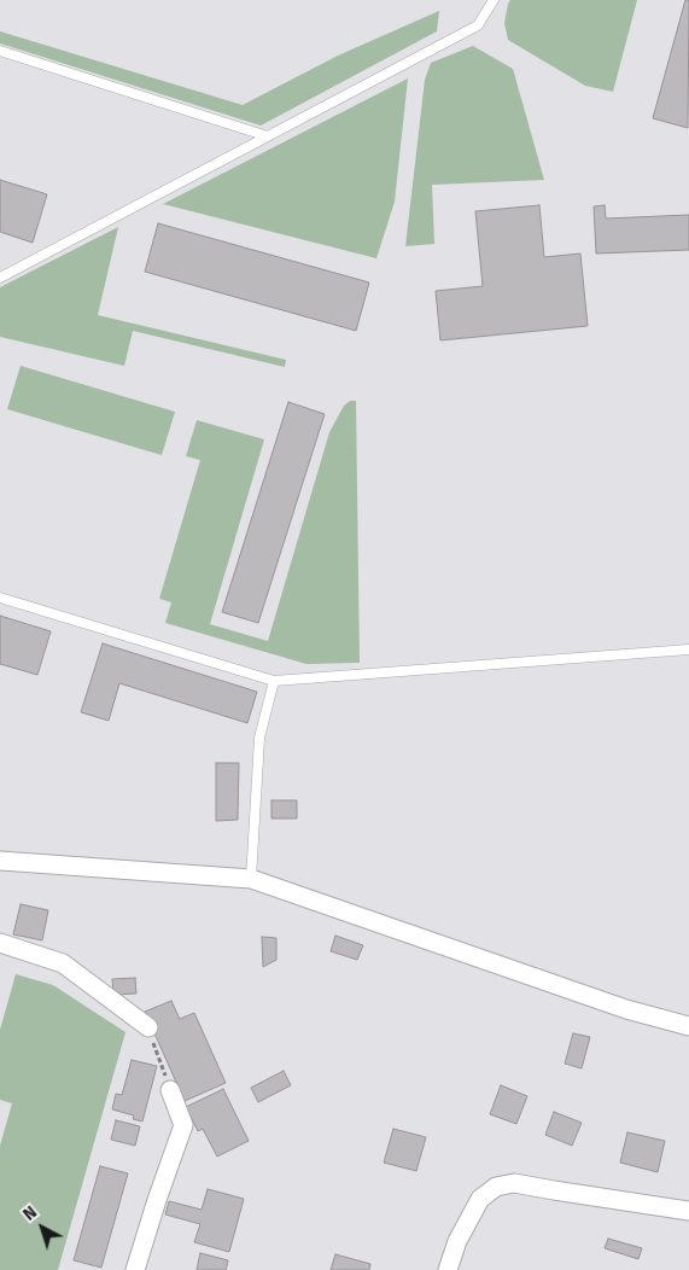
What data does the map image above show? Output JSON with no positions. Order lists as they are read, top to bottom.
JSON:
{
  "north": "top left"
}
